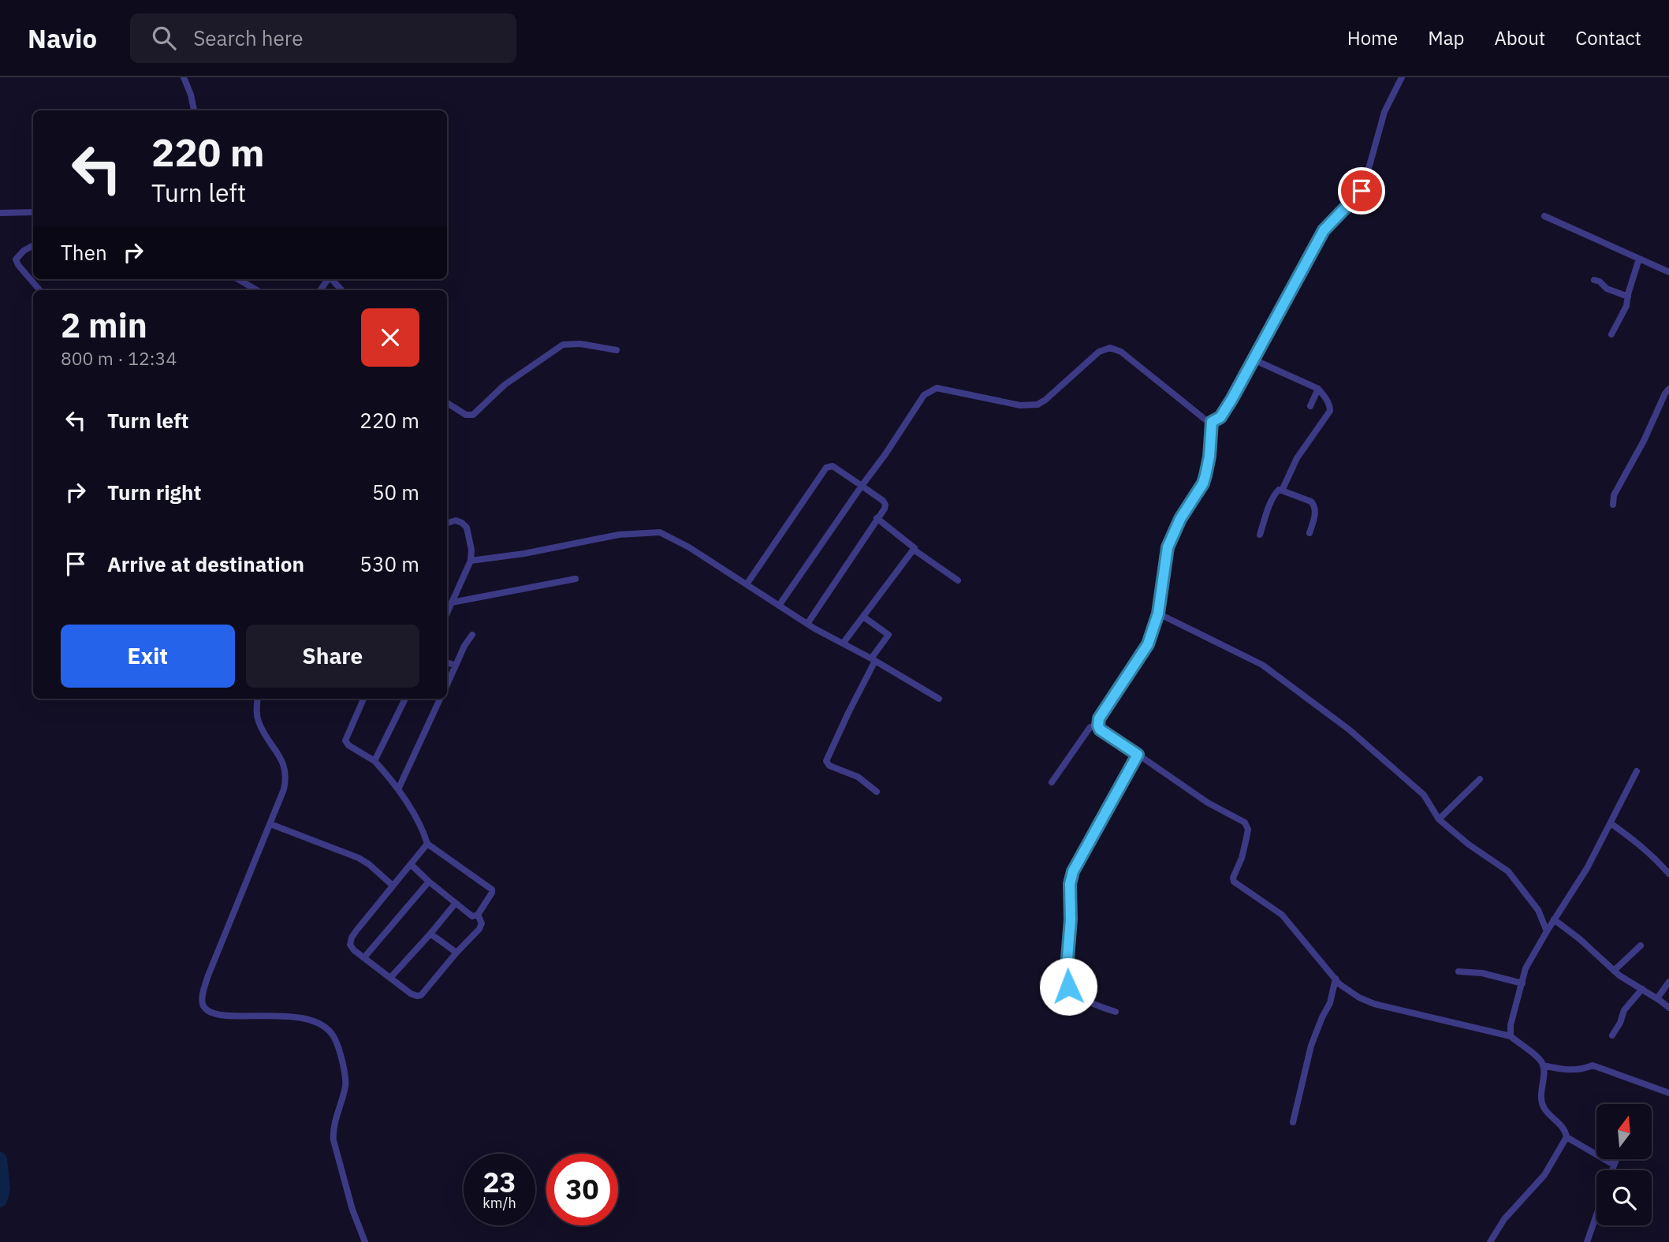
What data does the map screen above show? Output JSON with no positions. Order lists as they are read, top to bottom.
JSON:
{
  "north": "top",
  "page": {
    "header": "Navio",
    "search": "Search here",
    "nav": [
      "Home",
      "Map",
      "About",
      "Contact"
    ],
    "turn": ["220 m", "Turn left"],
    "then": "Then",
    "heading": ["2 min", "800 m · 12:34"],
    "list": [
      {
        "name": "Turn left",
        "value": "220 m"
      },
      {
        "name": "Turn right",
        "value": "50 m"
      },
      {
        "name": "Arrive at destination",
        "value": "530 m"
      }
    ],
    "buttons": ["Exit", "Share"],
    "speed": "23 km/h",
    "limit": "30"
  }
}
